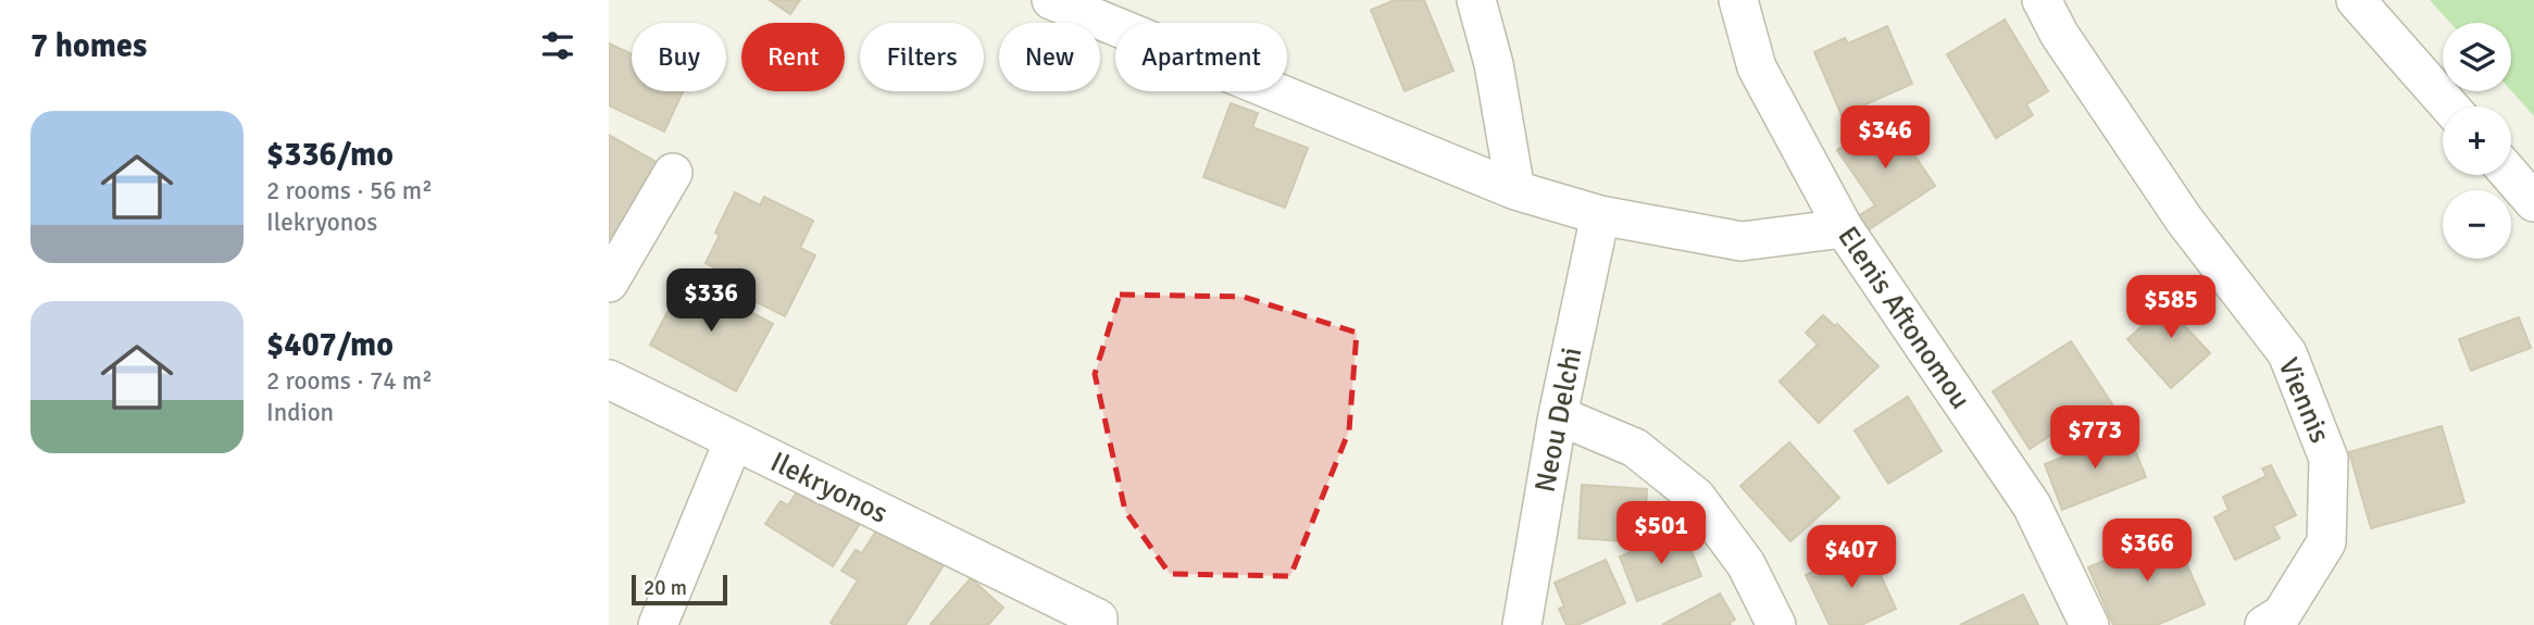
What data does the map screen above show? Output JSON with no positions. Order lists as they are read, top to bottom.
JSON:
{
  "streets": {
    "street": [
      "Elenis Aftonomou",
      "Viennis",
      "Neou Delchi",
      "Ilekryonos"
    ]
  },
  "scale_bar": "20 m",
  "page": {
    "heading": "7 homes",
    "map_buttons": ["+", "−"],
    "chip": [
      "Buy",
      "Rent",
      "Filters",
      "New",
      "Apartment"
    ],
    "list": [
      {
        "name": "$336/mo",
        "note": "2 rooms · 56 m² · Ilekryonos"
      },
      {
        "name": "$407/mo",
        "note": "2 rooms · 74 m² · Indion"
      }
    ],
    "price": [
      "$346",
      "$336",
      "$585",
      "$773",
      "$501",
      "$366",
      "$407"
    ],
    "scale": "20 m"
  }
}
